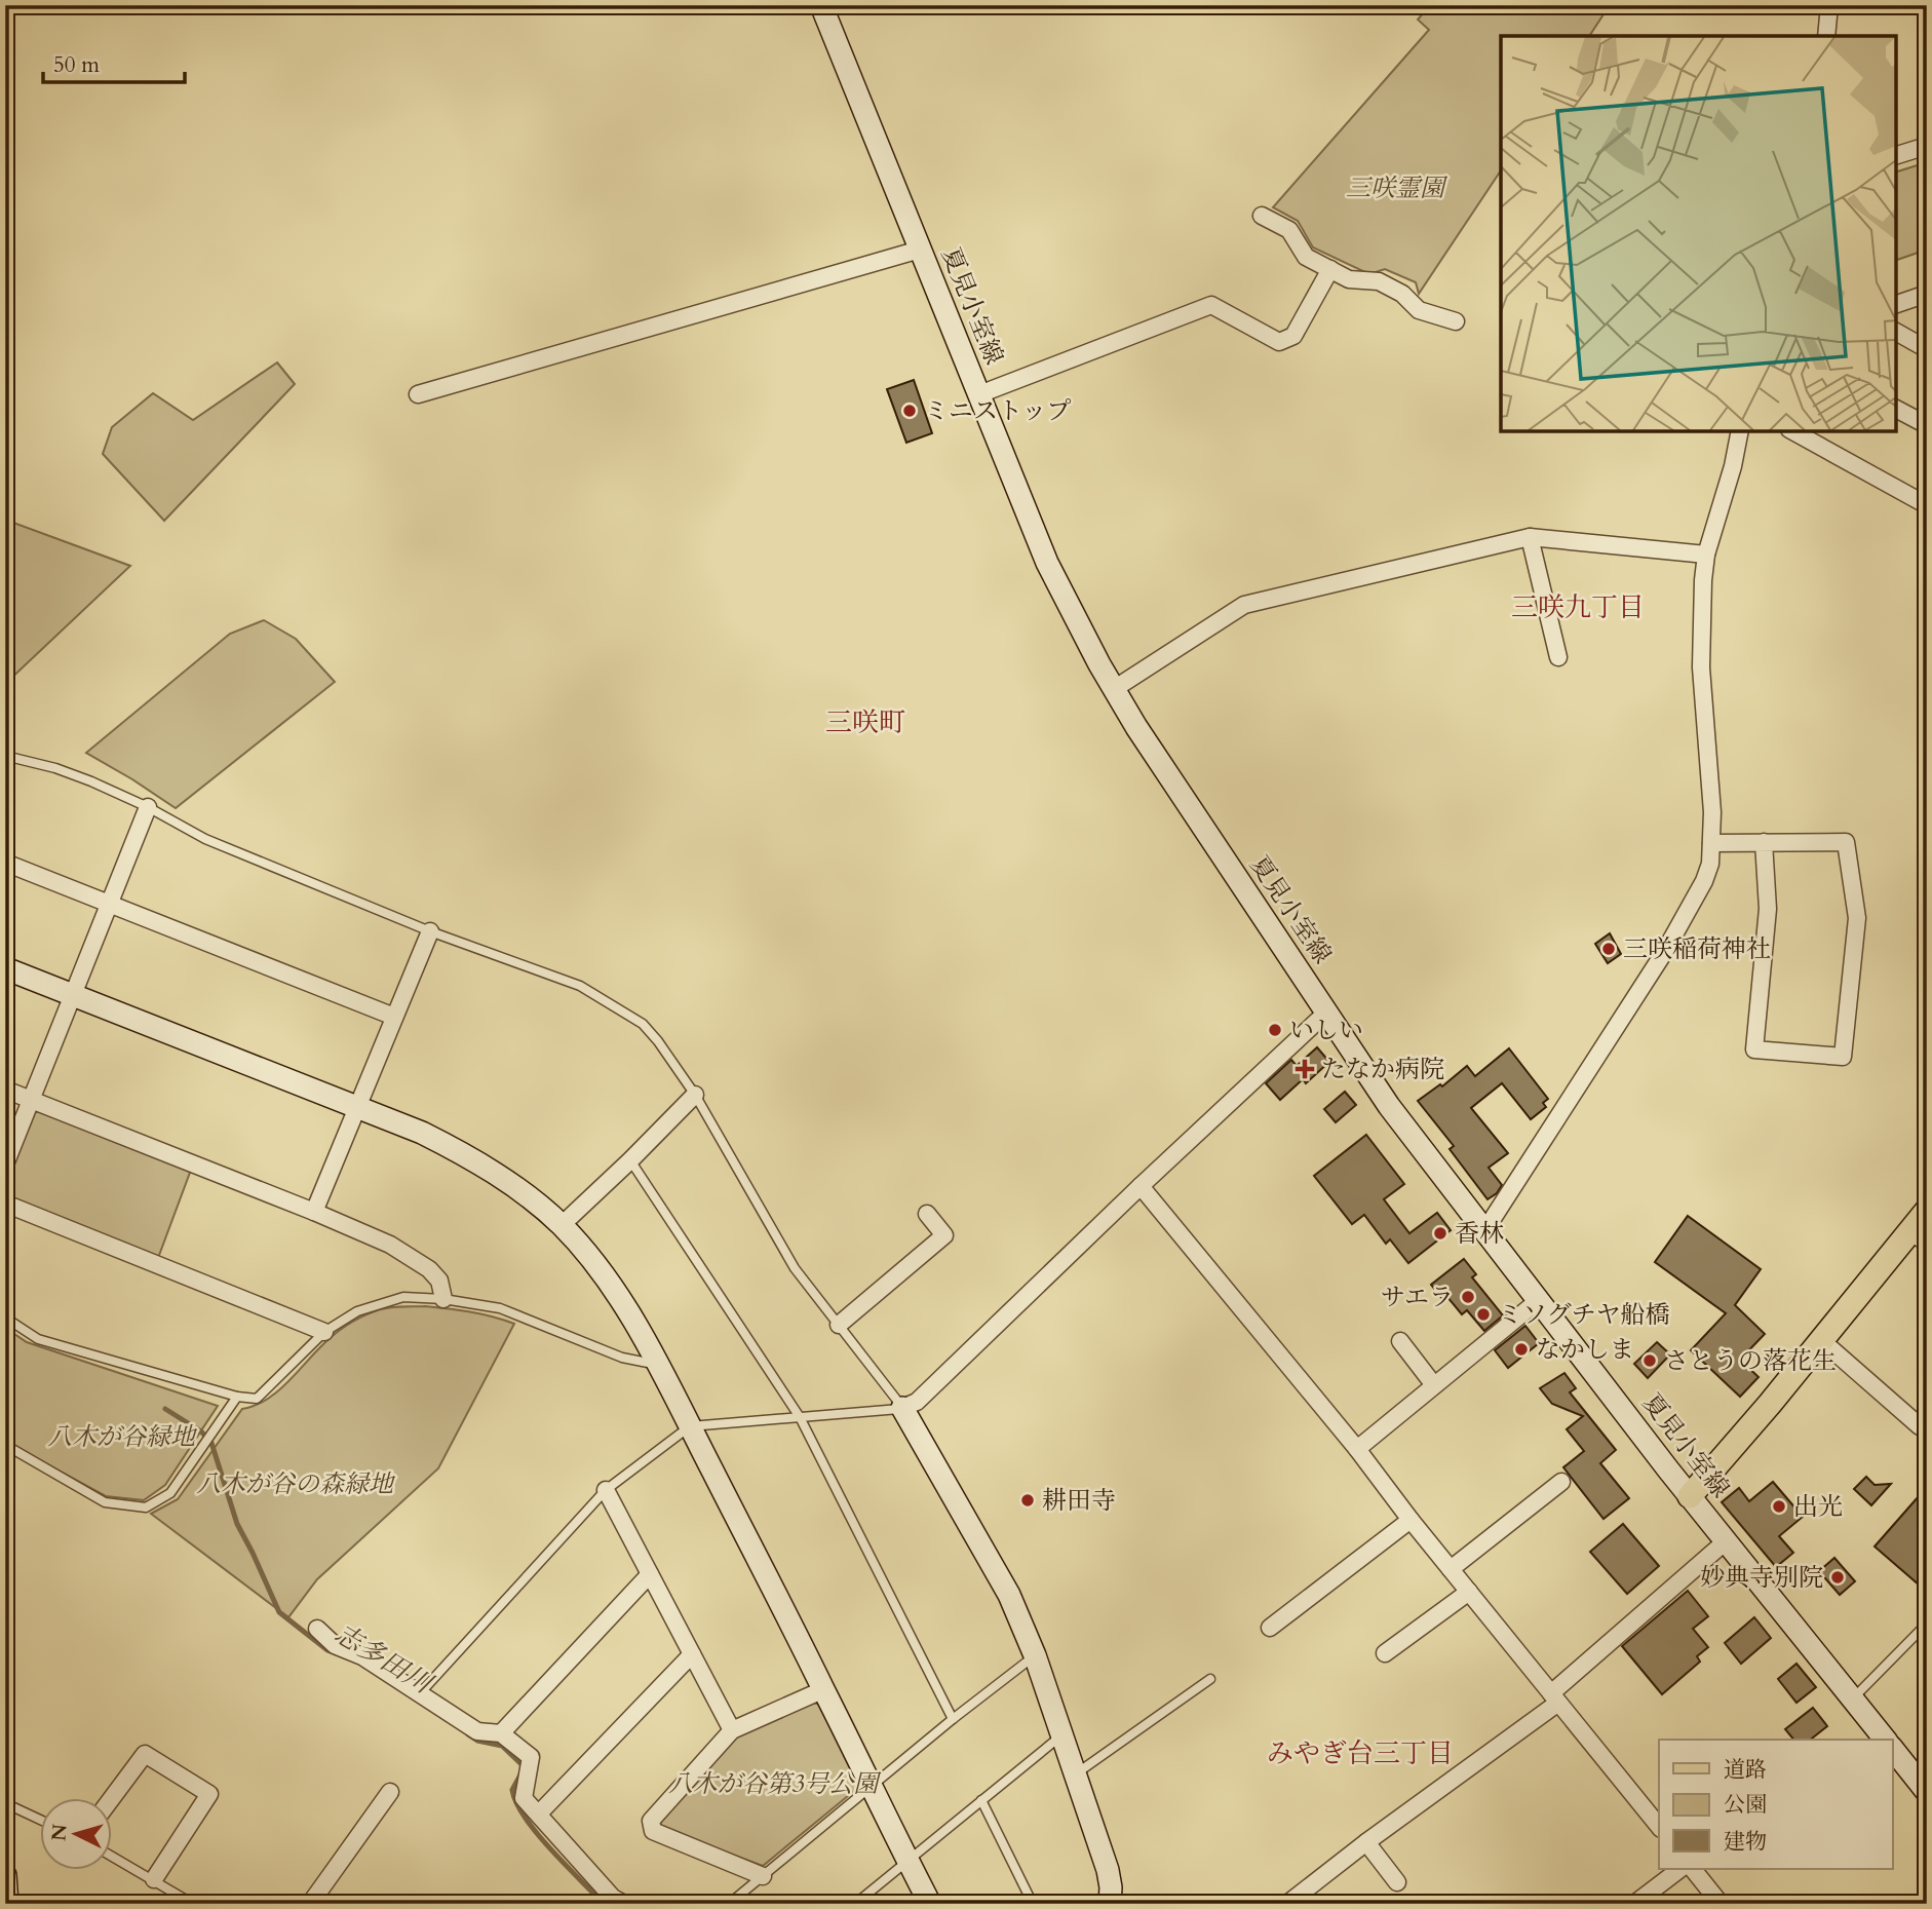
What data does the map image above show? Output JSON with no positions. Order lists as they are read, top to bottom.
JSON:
{
  "streets": {
    "main road": ["夏見小室線"]
  },
  "districts": ["三咲九丁目", "三咲町", "みやぎ台三丁目"],
  "water": ["志多田川"],
  "parks": [
    "三咲霊園",
    "八木が谷緑地",
    "八木が谷の森緑地",
    "八木が谷第3号公園"
  ],
  "places": {
    "other": [
      "ミニストップ",
      "三咲稲荷神社",
      "いしい",
      "香林",
      "サエラ",
      "ミソグチヤ船橋",
      "なかしま",
      "さとうの落花生",
      "耕田寺",
      "出光",
      "妙典寺別院"
    ],
    "health": ["たなか病院"]
  },
  "legend": ["道路", "公園", "建物"],
  "scale_bar": "50 m",
  "north": "left"
}
